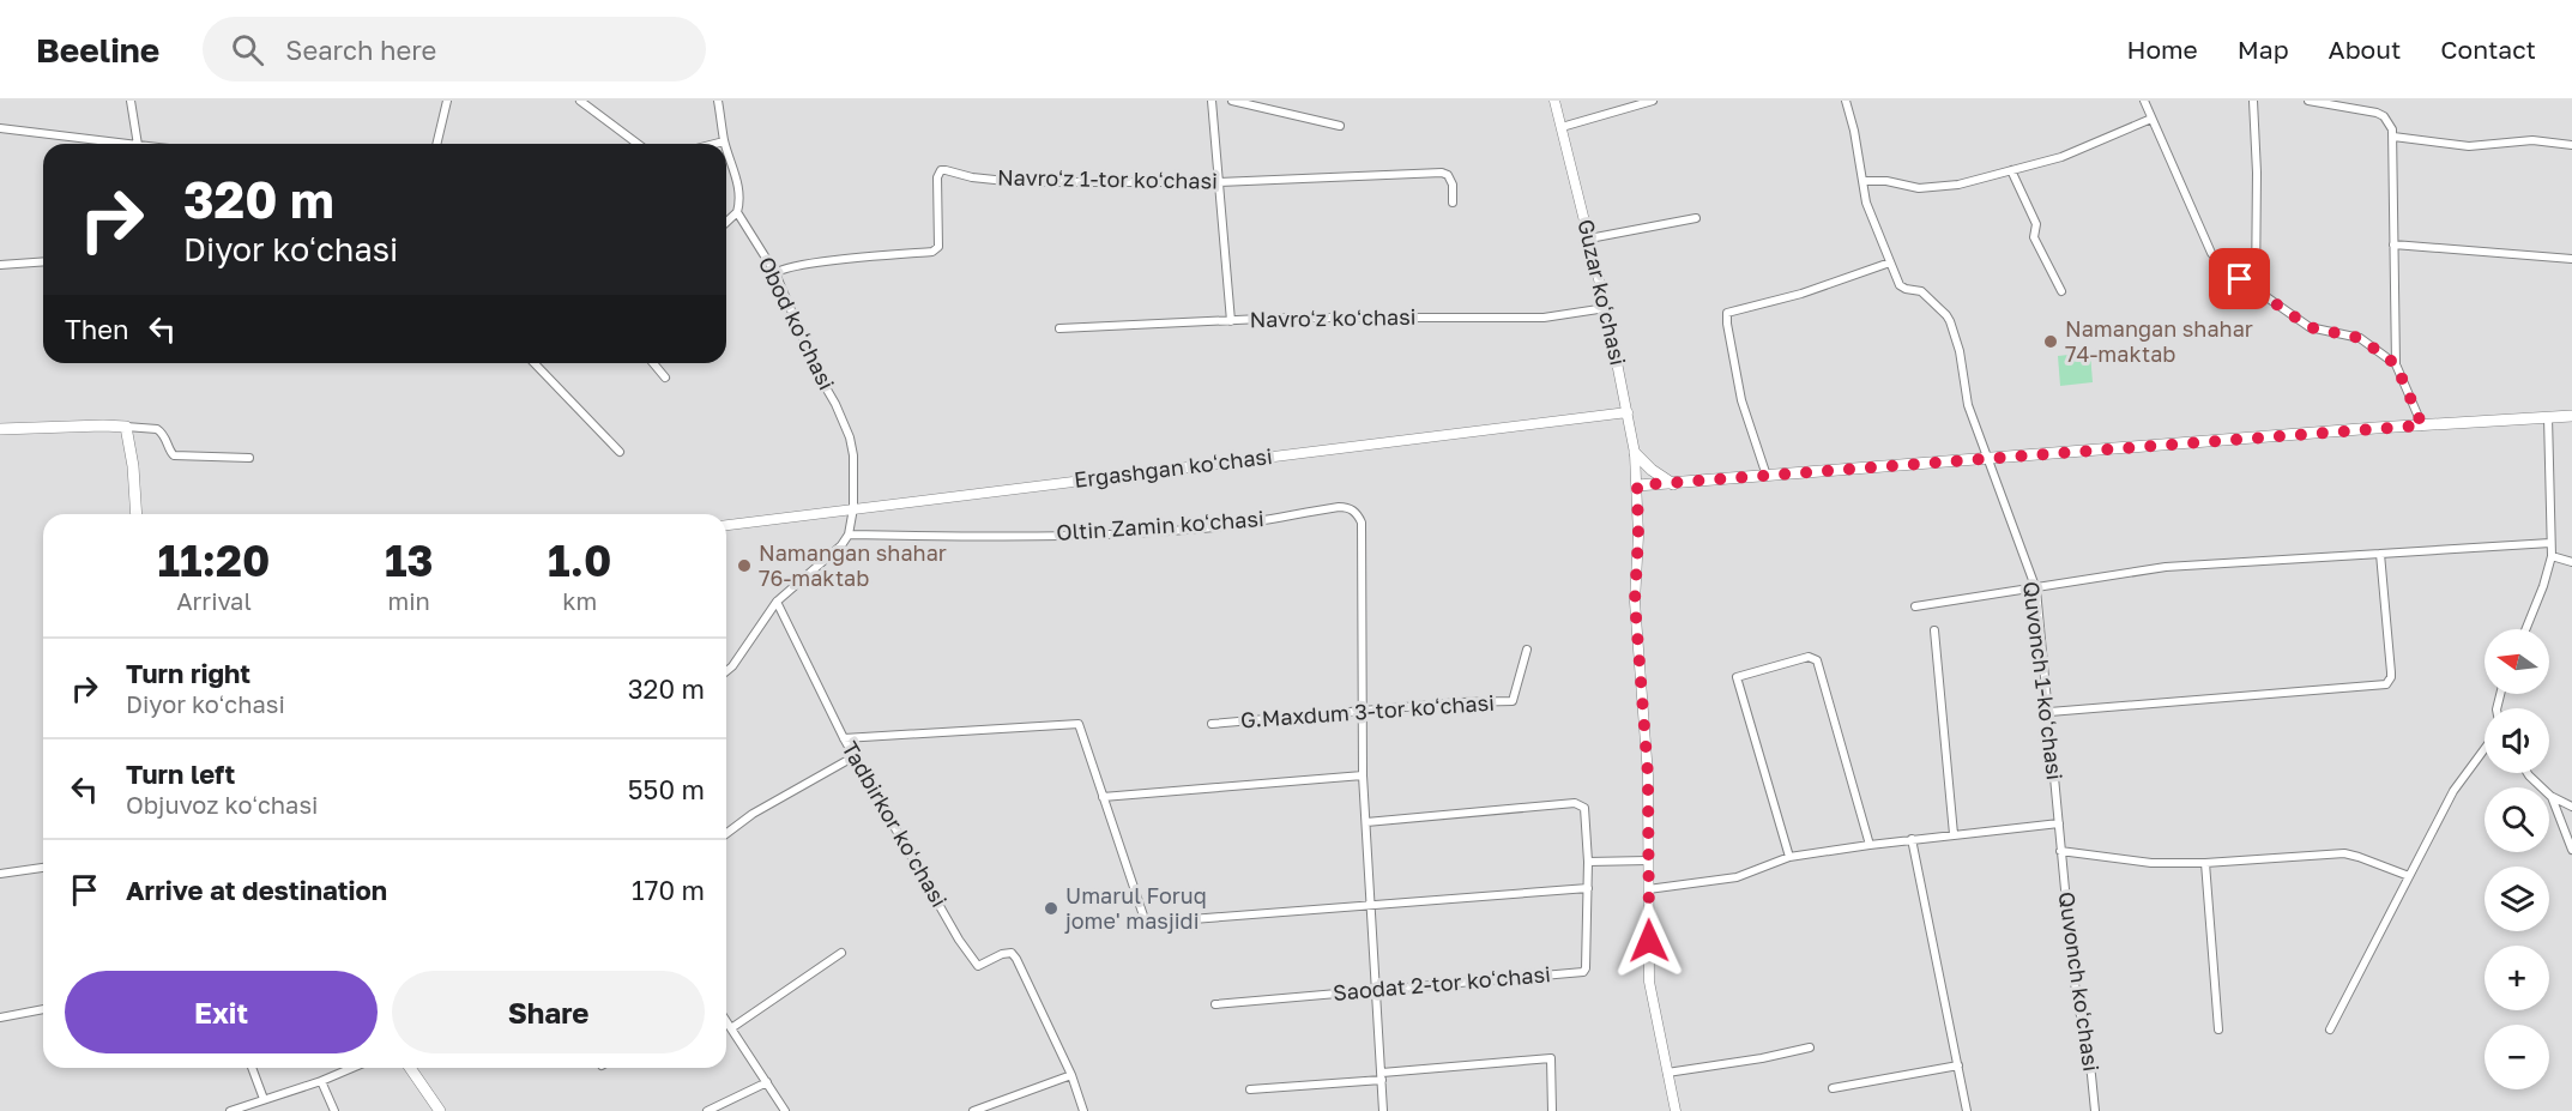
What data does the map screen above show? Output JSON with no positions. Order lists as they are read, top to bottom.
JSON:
{
  "streets": {
    "street": [
      "Navroʻz 1-tor koʻchasi",
      "Guzar koʻchasi",
      "Navroʻz koʻchasi",
      "Obod koʻchasi",
      "Ergashgan koʻchasi",
      "Oltin Zamin koʻchasi",
      "Quvonch 1-koʻchasi",
      "G.Maxdum 3-tor koʻchasi",
      "Tadbirkor koʻchasi",
      "Quvonch koʻchasi",
      "Saodat 2-tor koʻchasi"
    ]
  },
  "crossings": [
    ["Navroʻz 1-tor koʻchasi", "Obod koʻchasi"],
    ["Guzar koʻchasi", "Navroʻz koʻchasi"],
    ["Guzar koʻchasi", "Ergashgan koʻchasi"],
    ["Obod koʻchasi", "Ergashgan koʻchasi"],
    ["Oltin Zamin koʻchasi", "G.Maxdum 3-tor koʻchasi"],
    ["Quvonch 1-koʻchasi", "Quvonch koʻchasi"]
  ],
  "places": ["Namangan shahar 74-maktab", "Namangan shahar 76-maktab", "Umarul Foruq jome' masjidi"],
  "north": "left",
  "page": {
    "header": "Beeline",
    "search": "Search here",
    "nav": [
      "Home",
      "Map",
      "About",
      "Contact"
    ],
    "turn": ["320 m", "Diyor koʻchasi"],
    "then": "Then",
    "eta": [
      "11:20",
      "Arrival",
      "13",
      "min",
      "1.0",
      "km"
    ],
    "map_buttons": ["+", "−"],
    "list": [
      {
        "name": "Turn right",
        "note": "Diyor koʻchasi",
        "value": "320 m"
      },
      {
        "name": "Turn left",
        "note": "Objuvoz koʻchasi",
        "value": "550 m"
      },
      {
        "name": "Arrive at destination",
        "value": "170 m"
      }
    ],
    "buttons": ["Exit", "Share"]
  }
}
